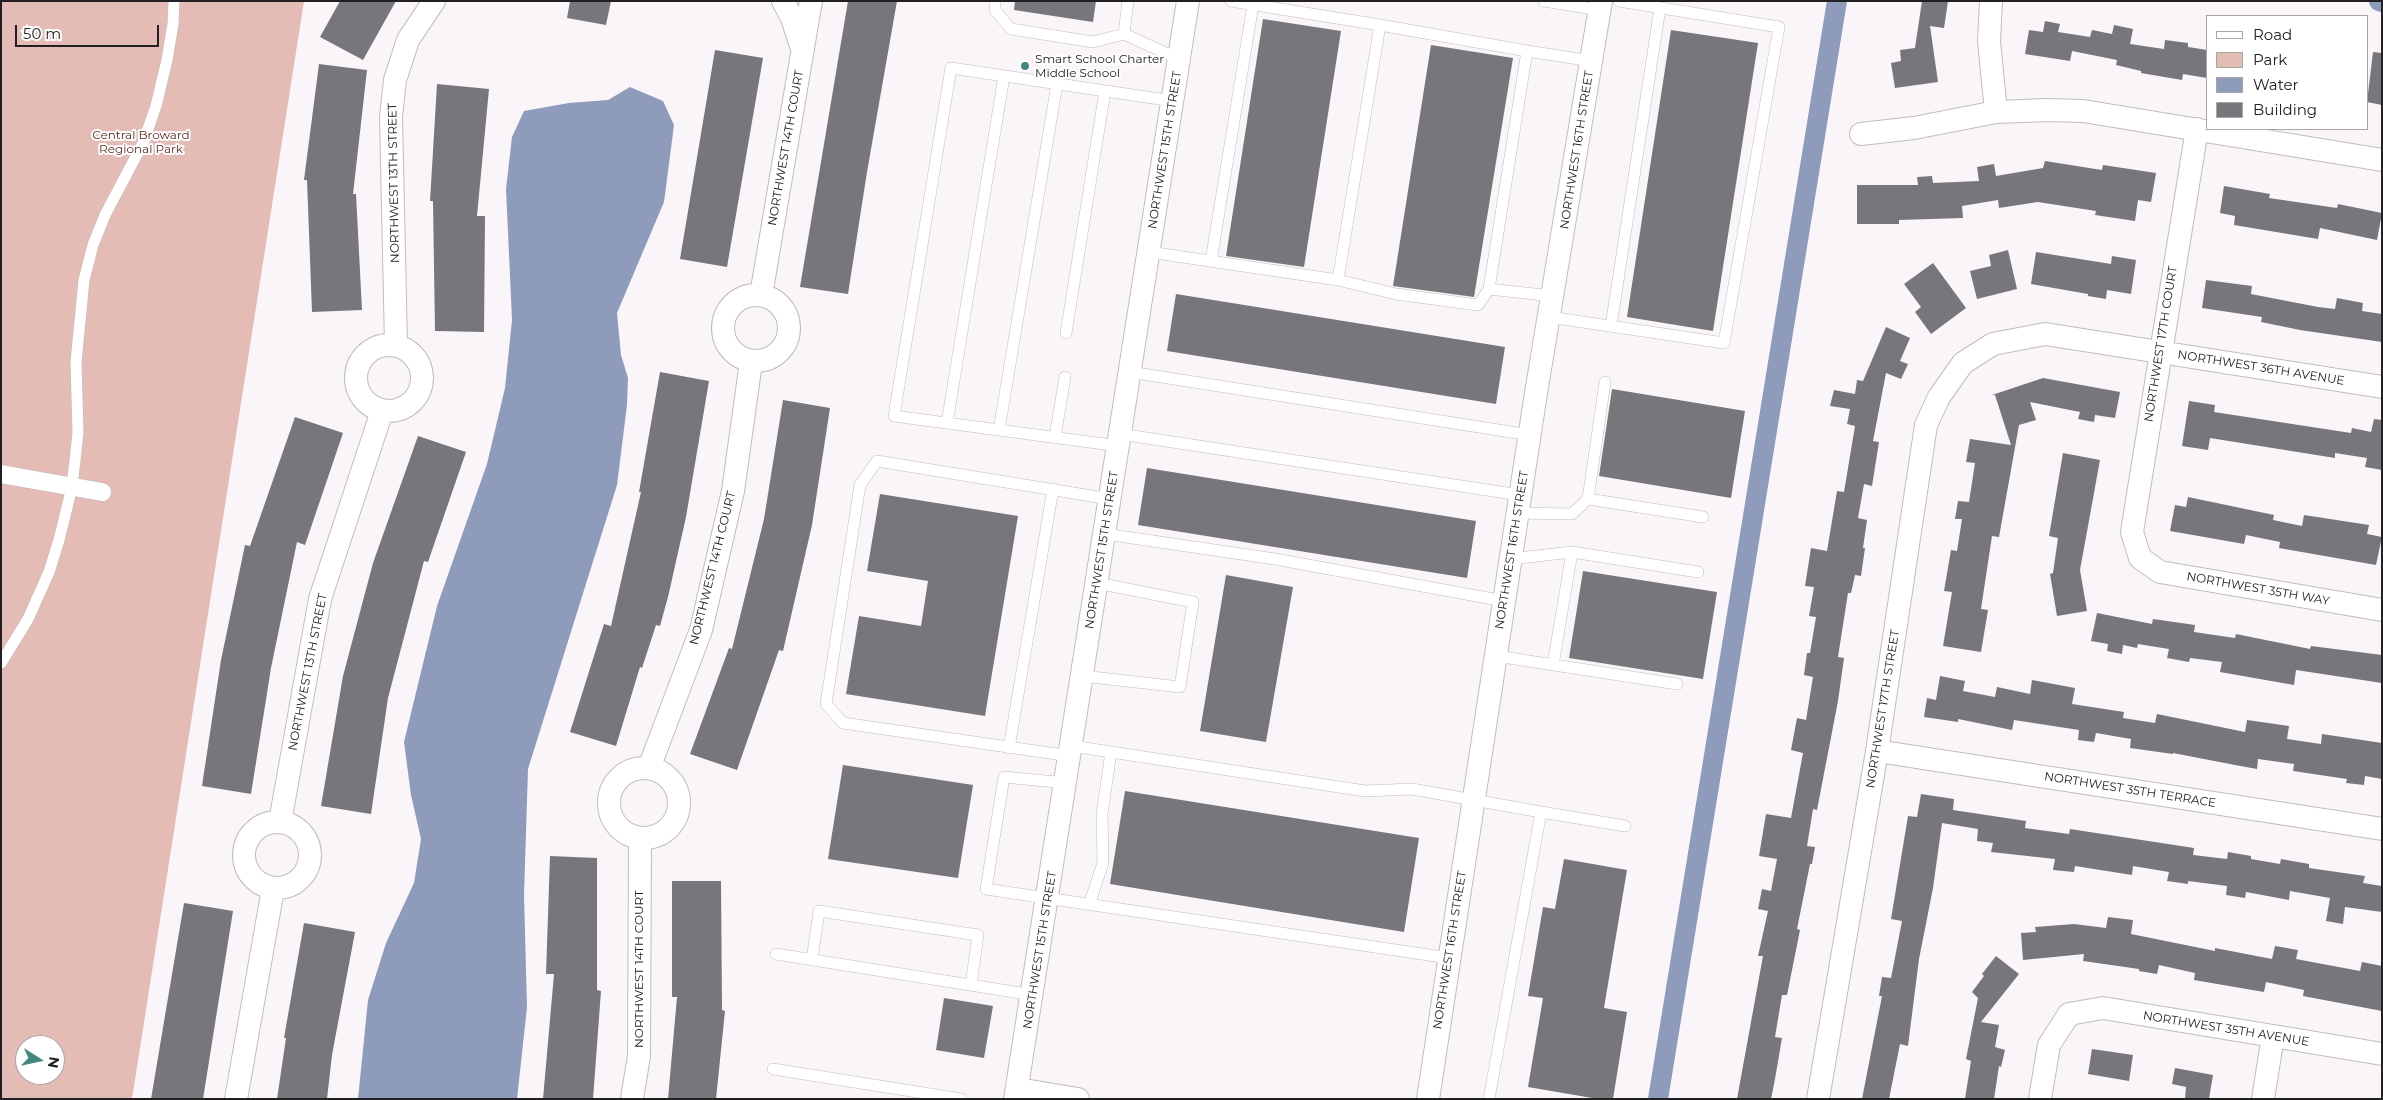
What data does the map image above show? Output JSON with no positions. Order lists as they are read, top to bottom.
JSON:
{
  "streets": {
    "street": [
      "NORTHWEST 14TH COURT",
      "NORTHWEST 15TH STREET",
      "NORTHWEST 16TH STREET",
      "NORTHWEST 13TH STREET",
      "NORTHWEST 17TH COURT",
      "NORTHWEST 36TH AVENUE",
      "NORTHWEST 35TH WAY",
      "NORTHWEST 17TH STREET",
      "NORTHWEST 35TH TERRACE",
      "NORTHWEST 35TH AVENUE"
    ]
  },
  "crossings": [
    ["NORTHWEST 17TH COURT", "NORTHWEST 36TH AVENUE"],
    ["NORTHWEST 17TH COURT", "NORTHWEST 35TH WAY"],
    ["NORTHWEST 36TH AVENUE", "NORTHWEST 17TH STREET"],
    ["NORTHWEST 17TH STREET", "NORTHWEST 35TH TERRACE"]
  ],
  "parks": ["Central Broward Regional Park"],
  "places": ["Smart School Charter Middle School"],
  "legend": [
    "Road",
    "Park",
    "Water",
    "Building"
  ],
  "scale_bar": "50 m",
  "north": "right"
}
